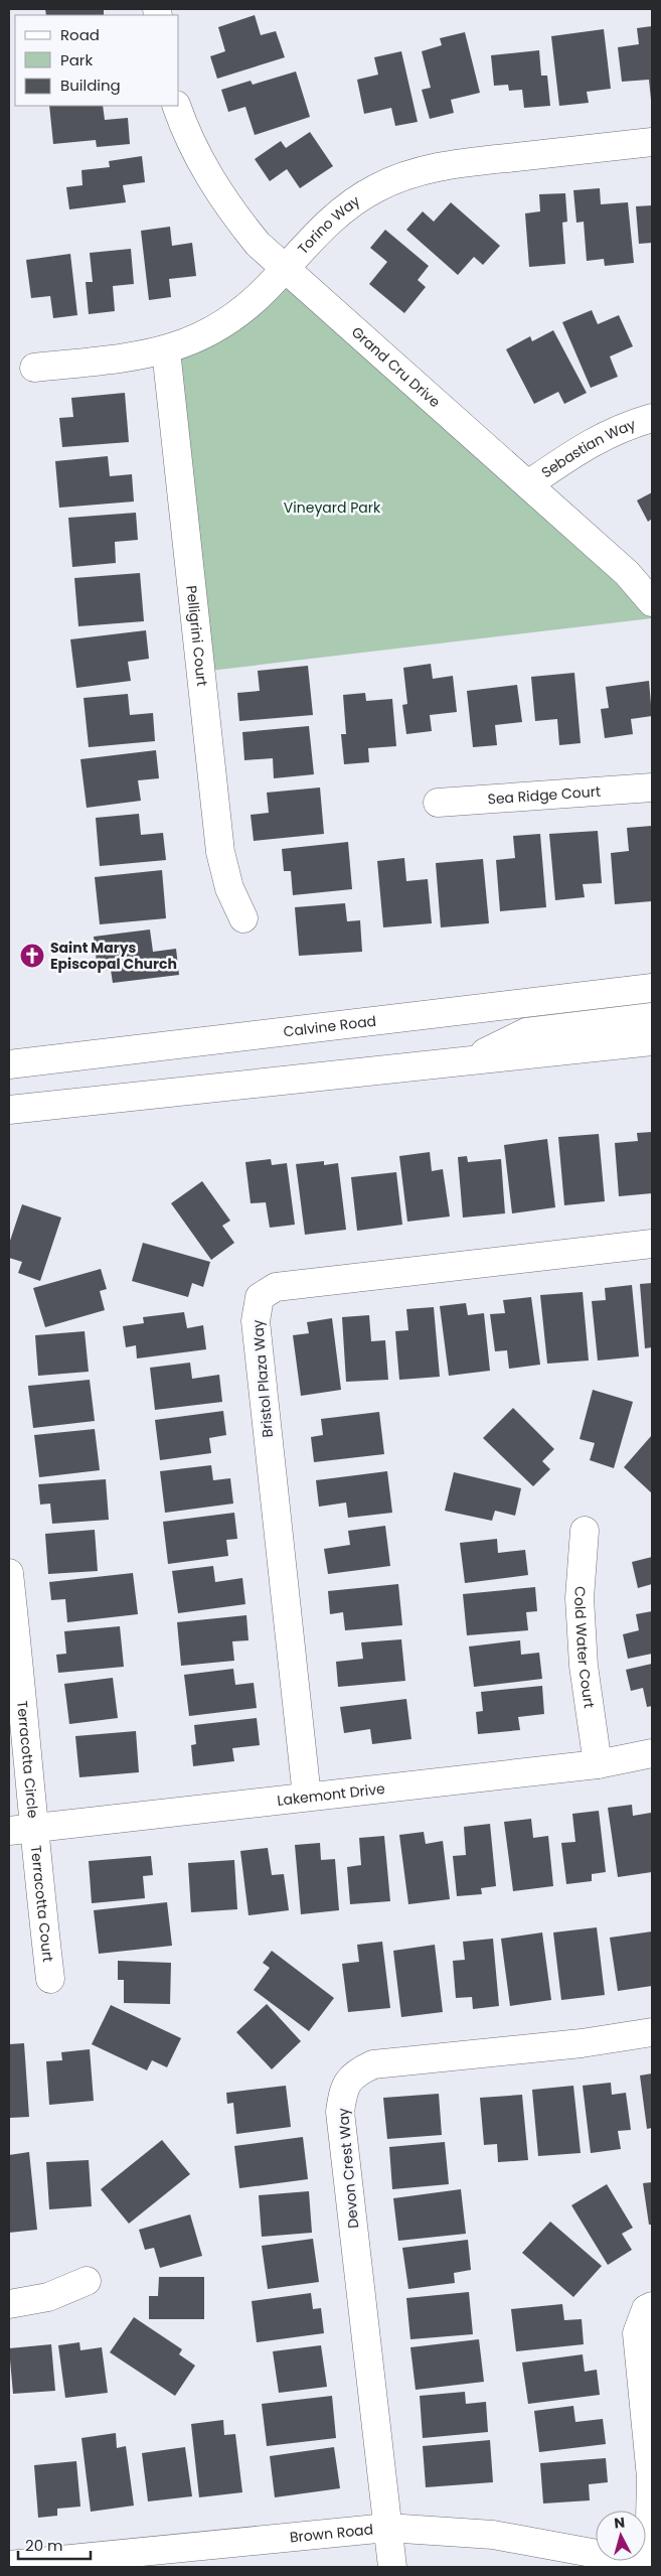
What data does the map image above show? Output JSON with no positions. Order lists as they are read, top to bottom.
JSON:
{
  "streets": {
    "street": [
      "Torino Way",
      "Grand Cru Drive",
      "Sebastian Way",
      "Pelligrini Court",
      "Sea Ridge Court",
      "Calvine Road",
      "Bristol Plaza Way",
      "Cold Water Court",
      "Terracotta Circle",
      "Lakemont Drive",
      "Terracotta Court",
      "Devon Crest Way",
      "Brown Road"
    ]
  },
  "crossings": [
    ["Torino Way", "Grand Cru Drive"],
    ["Torino Way", "Pelligrini Court"],
    ["Grand Cru Drive", "Sebastian Way"],
    ["Bristol Plaza Way", "Lakemont Drive"],
    ["Cold Water Court", "Lakemont Drive"],
    ["Terracotta Circle", "Lakemont Drive"],
    ["Terracotta Circle", "Terracotta Court"],
    ["Lakemont Drive", "Terracotta Court"],
    ["Devon Crest Way", "Brown Road"]
  ],
  "parks": ["Vineyard Park"],
  "places": {
    "church": ["Saint Marys Episcopal Church"]
  },
  "legend": ["Road", "Park", "Building"],
  "scale_bar": "20 m",
  "north": "top"
}
